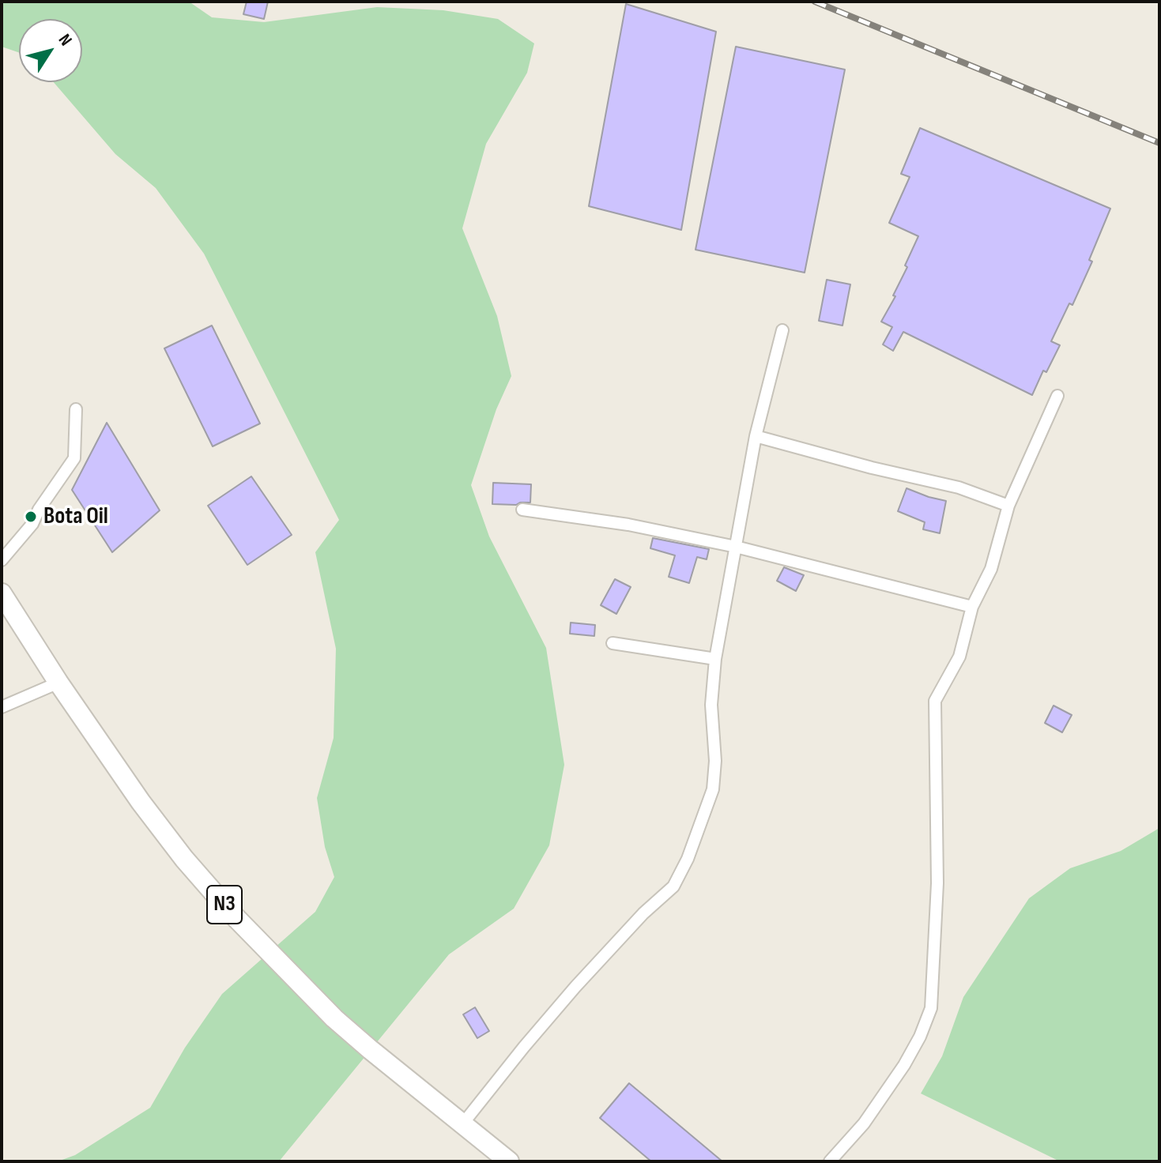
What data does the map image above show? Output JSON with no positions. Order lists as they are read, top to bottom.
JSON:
{
  "streets": {
    "highway": ["N3"]
  },
  "places": ["Bota Oil"],
  "north": "top right"
}
